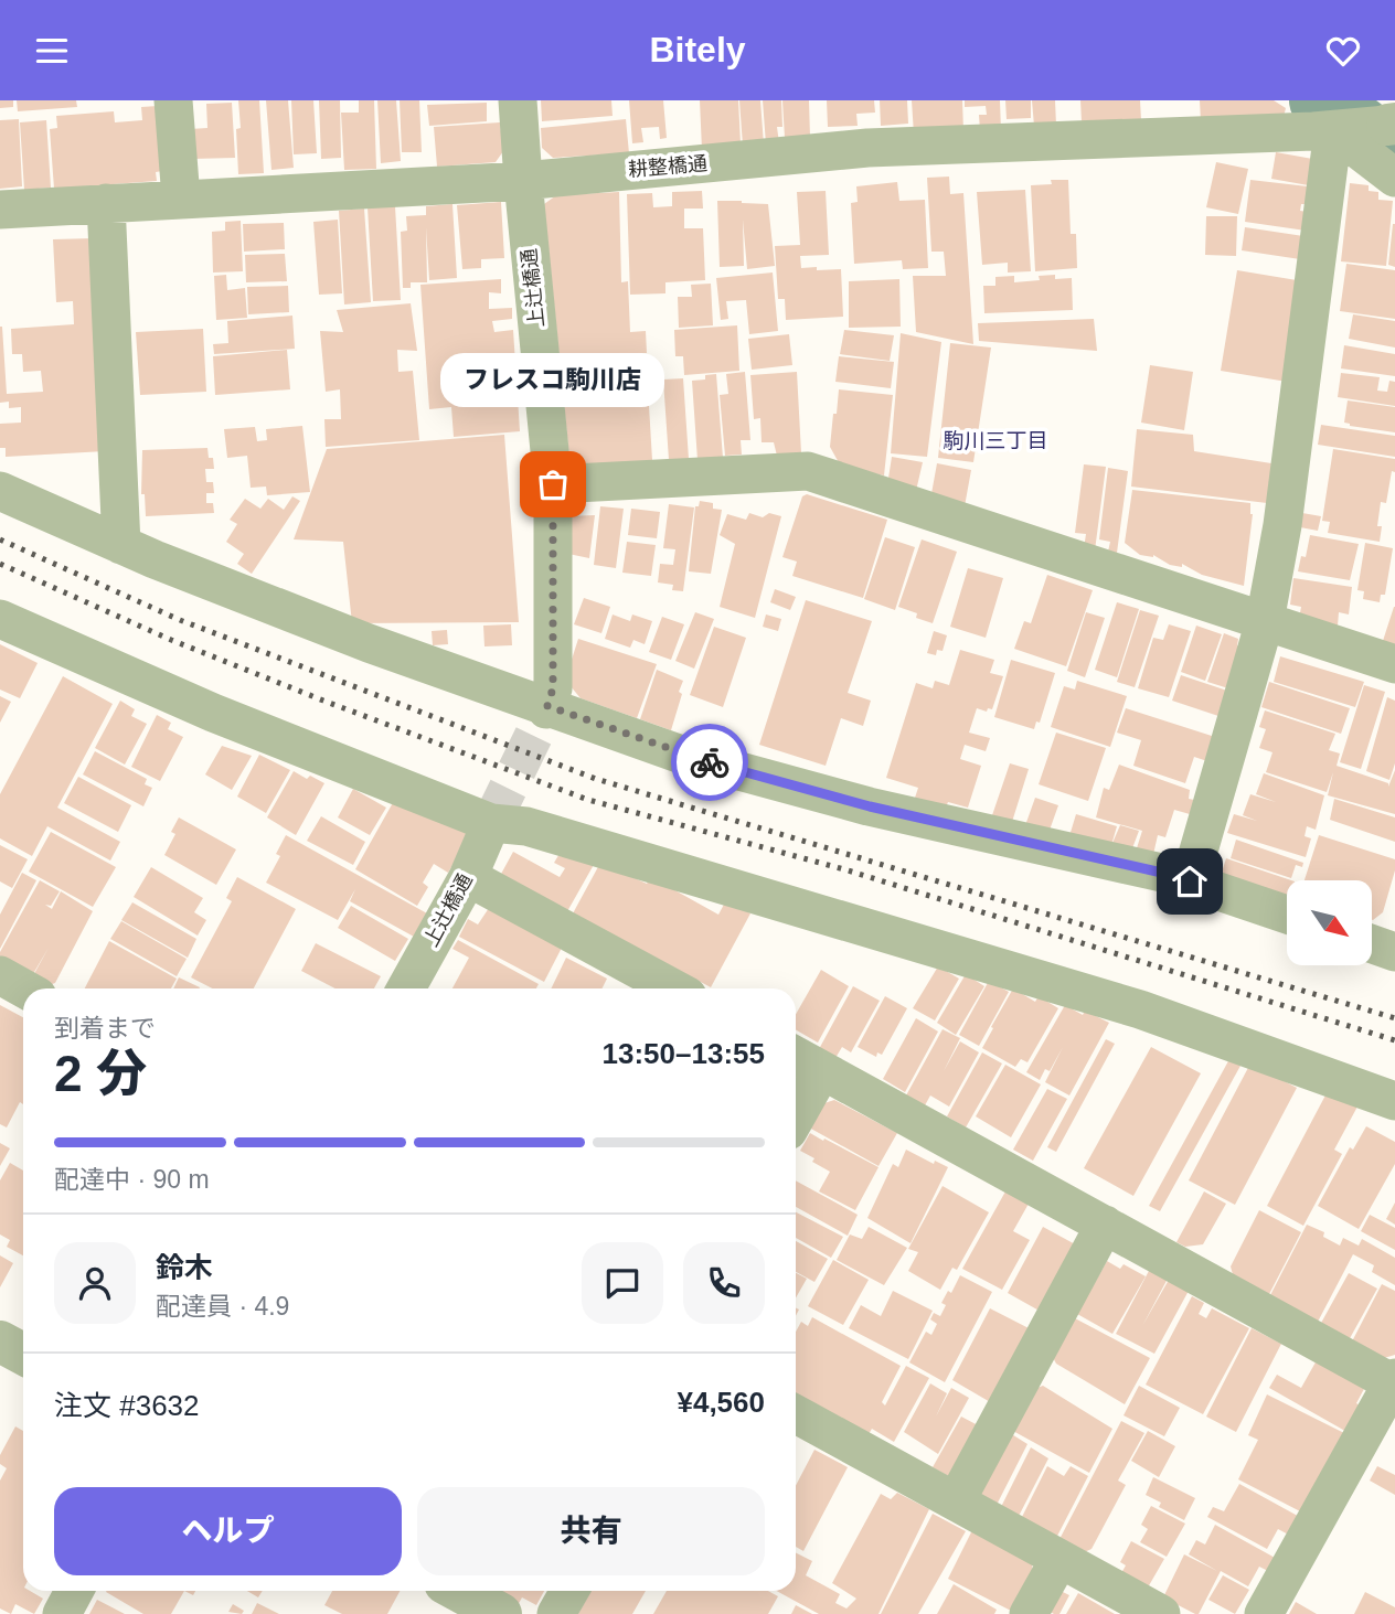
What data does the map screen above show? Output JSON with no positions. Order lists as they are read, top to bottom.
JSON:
{
  "streets": {
    "street": ["耕整橋通", "上辻橋通"]
  },
  "crossings": [
    ["耕整橋通", "上辻橋通"]
  ],
  "districts": ["駒川三丁目"],
  "places": ["フレスコ駒川店"],
  "north": "bottom right",
  "page": {
    "header": "Bitely",
    "bubble": "フレスコ駒川店",
    "heading": ["2 分", "到着まで", "13:50–13:55"],
    "panel": [
      "鈴木",
      "配達員 · 4.9",
      "注文 #3632",
      "¥4,560"
    ],
    "bar": "配達中 · 90 m",
    "buttons": ["ヘルプ", "共有"]
  }
}
